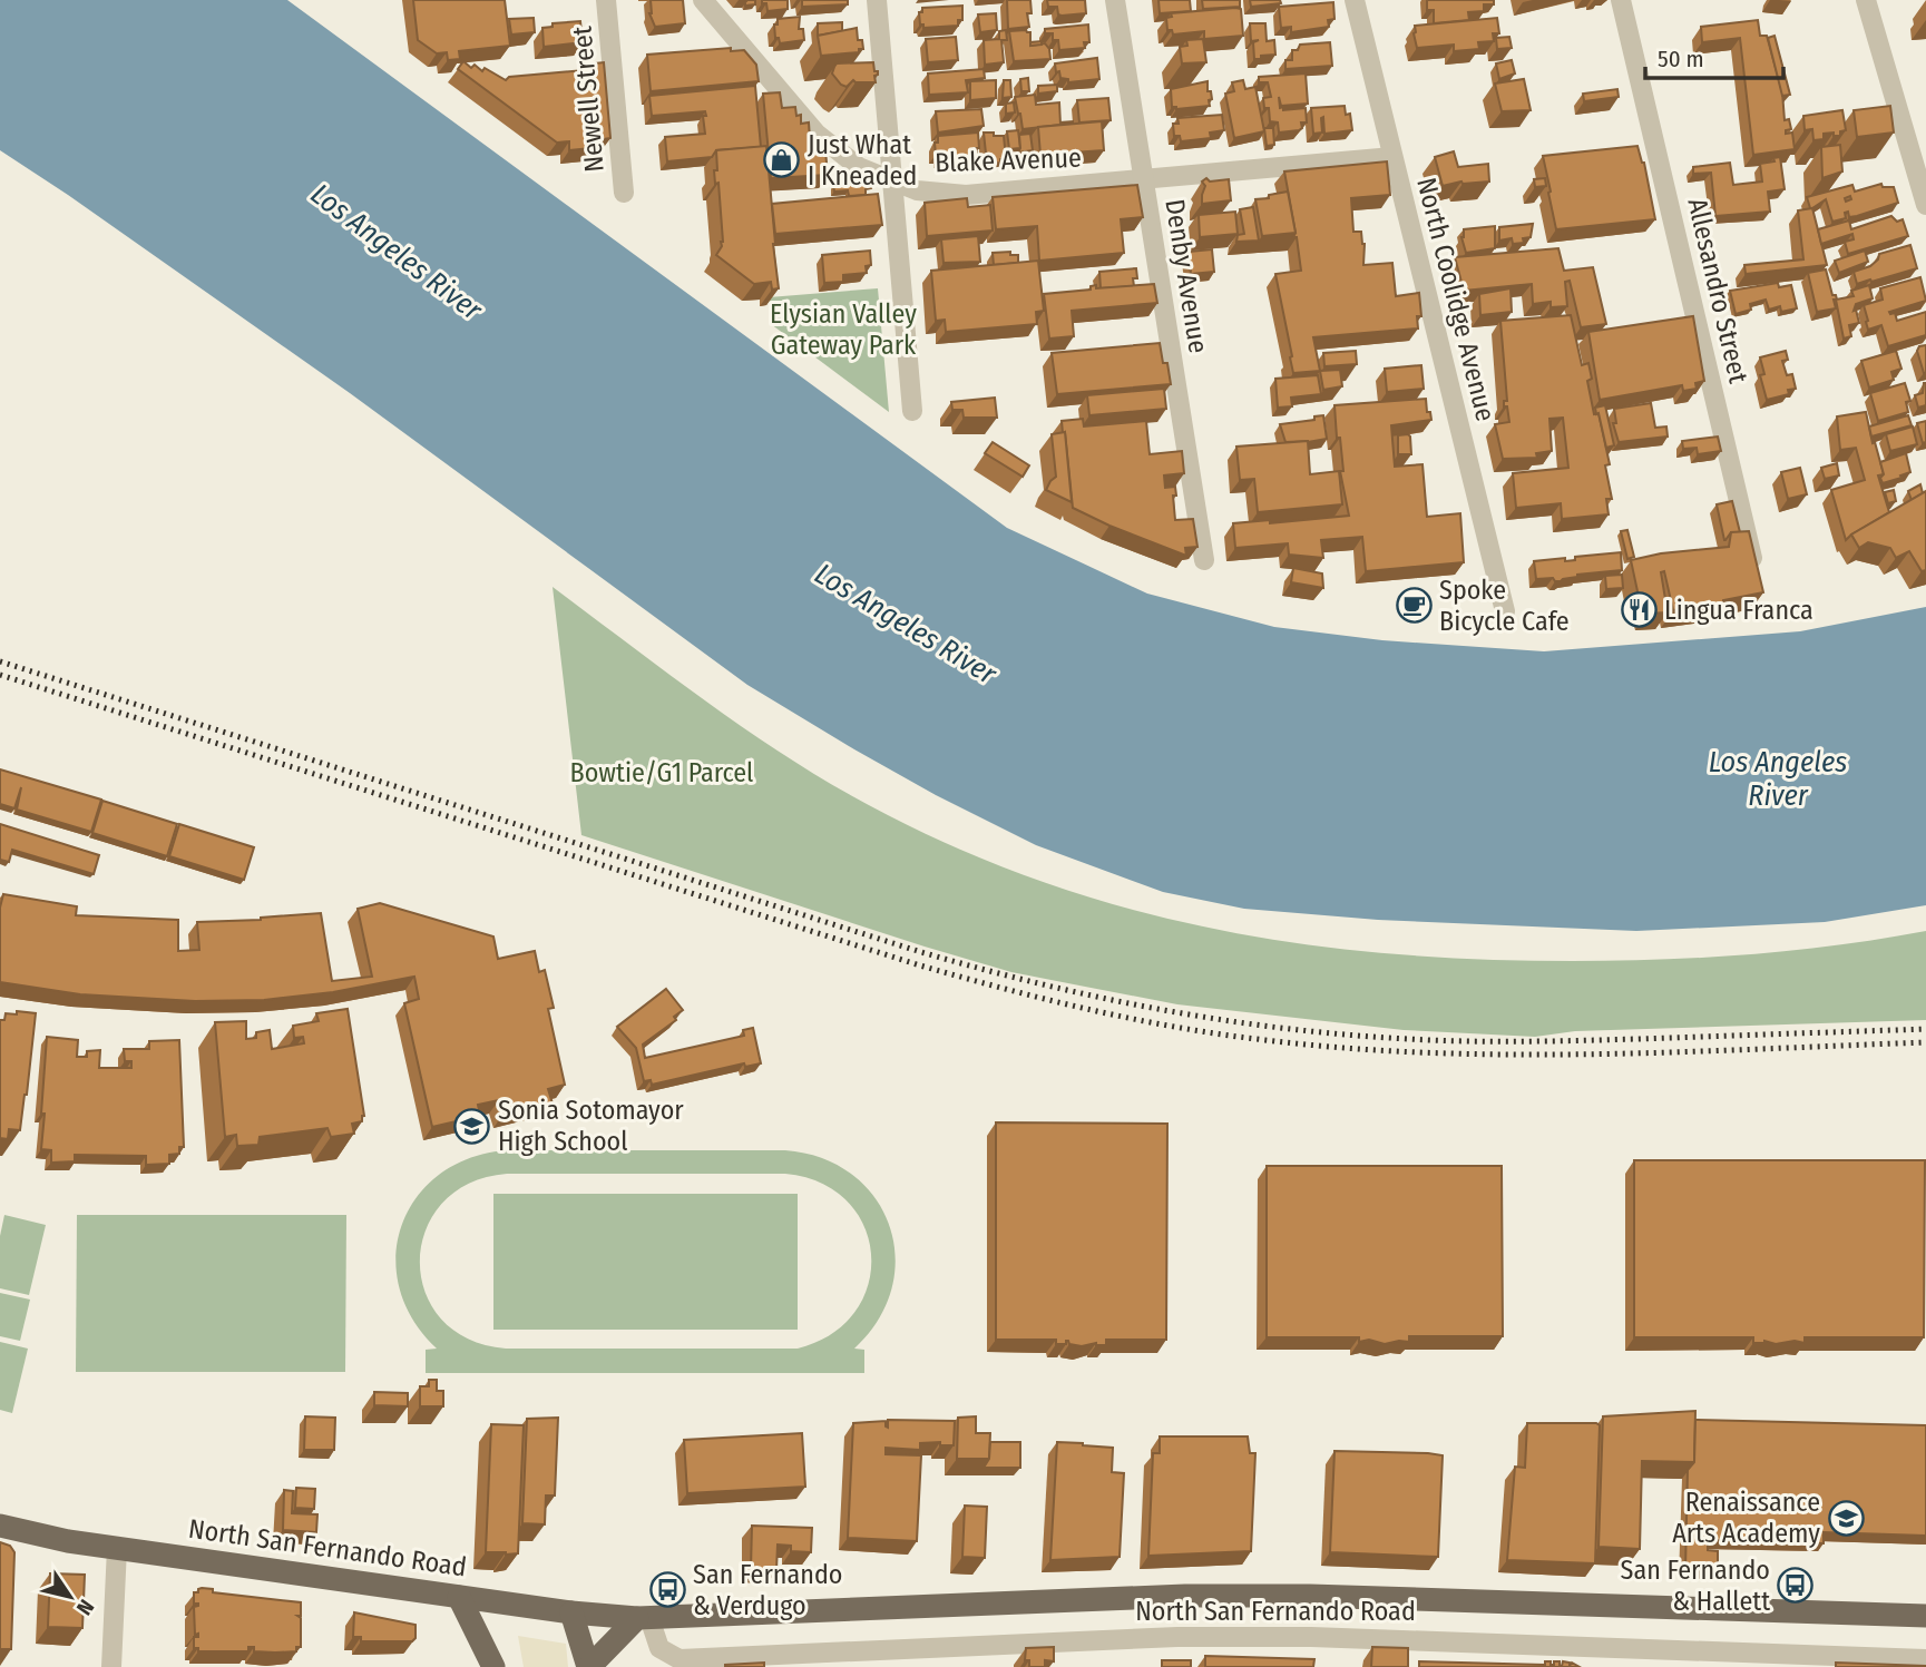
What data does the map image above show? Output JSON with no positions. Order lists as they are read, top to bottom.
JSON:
{
  "streets": {
    "main road": ["North San Fernando Road"],
    "street": [
      "Newell Street",
      "Blake Avenue",
      "Denby Avenue",
      "Allesandro Street",
      "North Coolidge Avenue"
    ]
  },
  "crossings": [
    ["Blake Avenue", "Denby Avenue"],
    ["Blake Avenue", "North Coolidge Avenue"]
  ],
  "water": ["Los Angeles River"],
  "parks": ["Elysian Valley Gateway Park", "Bowtie/G1 Parcel"],
  "places": {
    "shop": ["Just What I Kneaded"],
    "cafe": ["Spoke Bicycle Cafe"],
    "restaurant": ["Lingua Franca"],
    "school or university": ["Sonia Sotomayor High School", "Renaissance Arts Academy"],
    "bus stop": ["San Fernando & Hallett", "San Fernando & Verdugo"]
  },
  "scale_bar": "50 m",
  "north": "bottom right"
}
